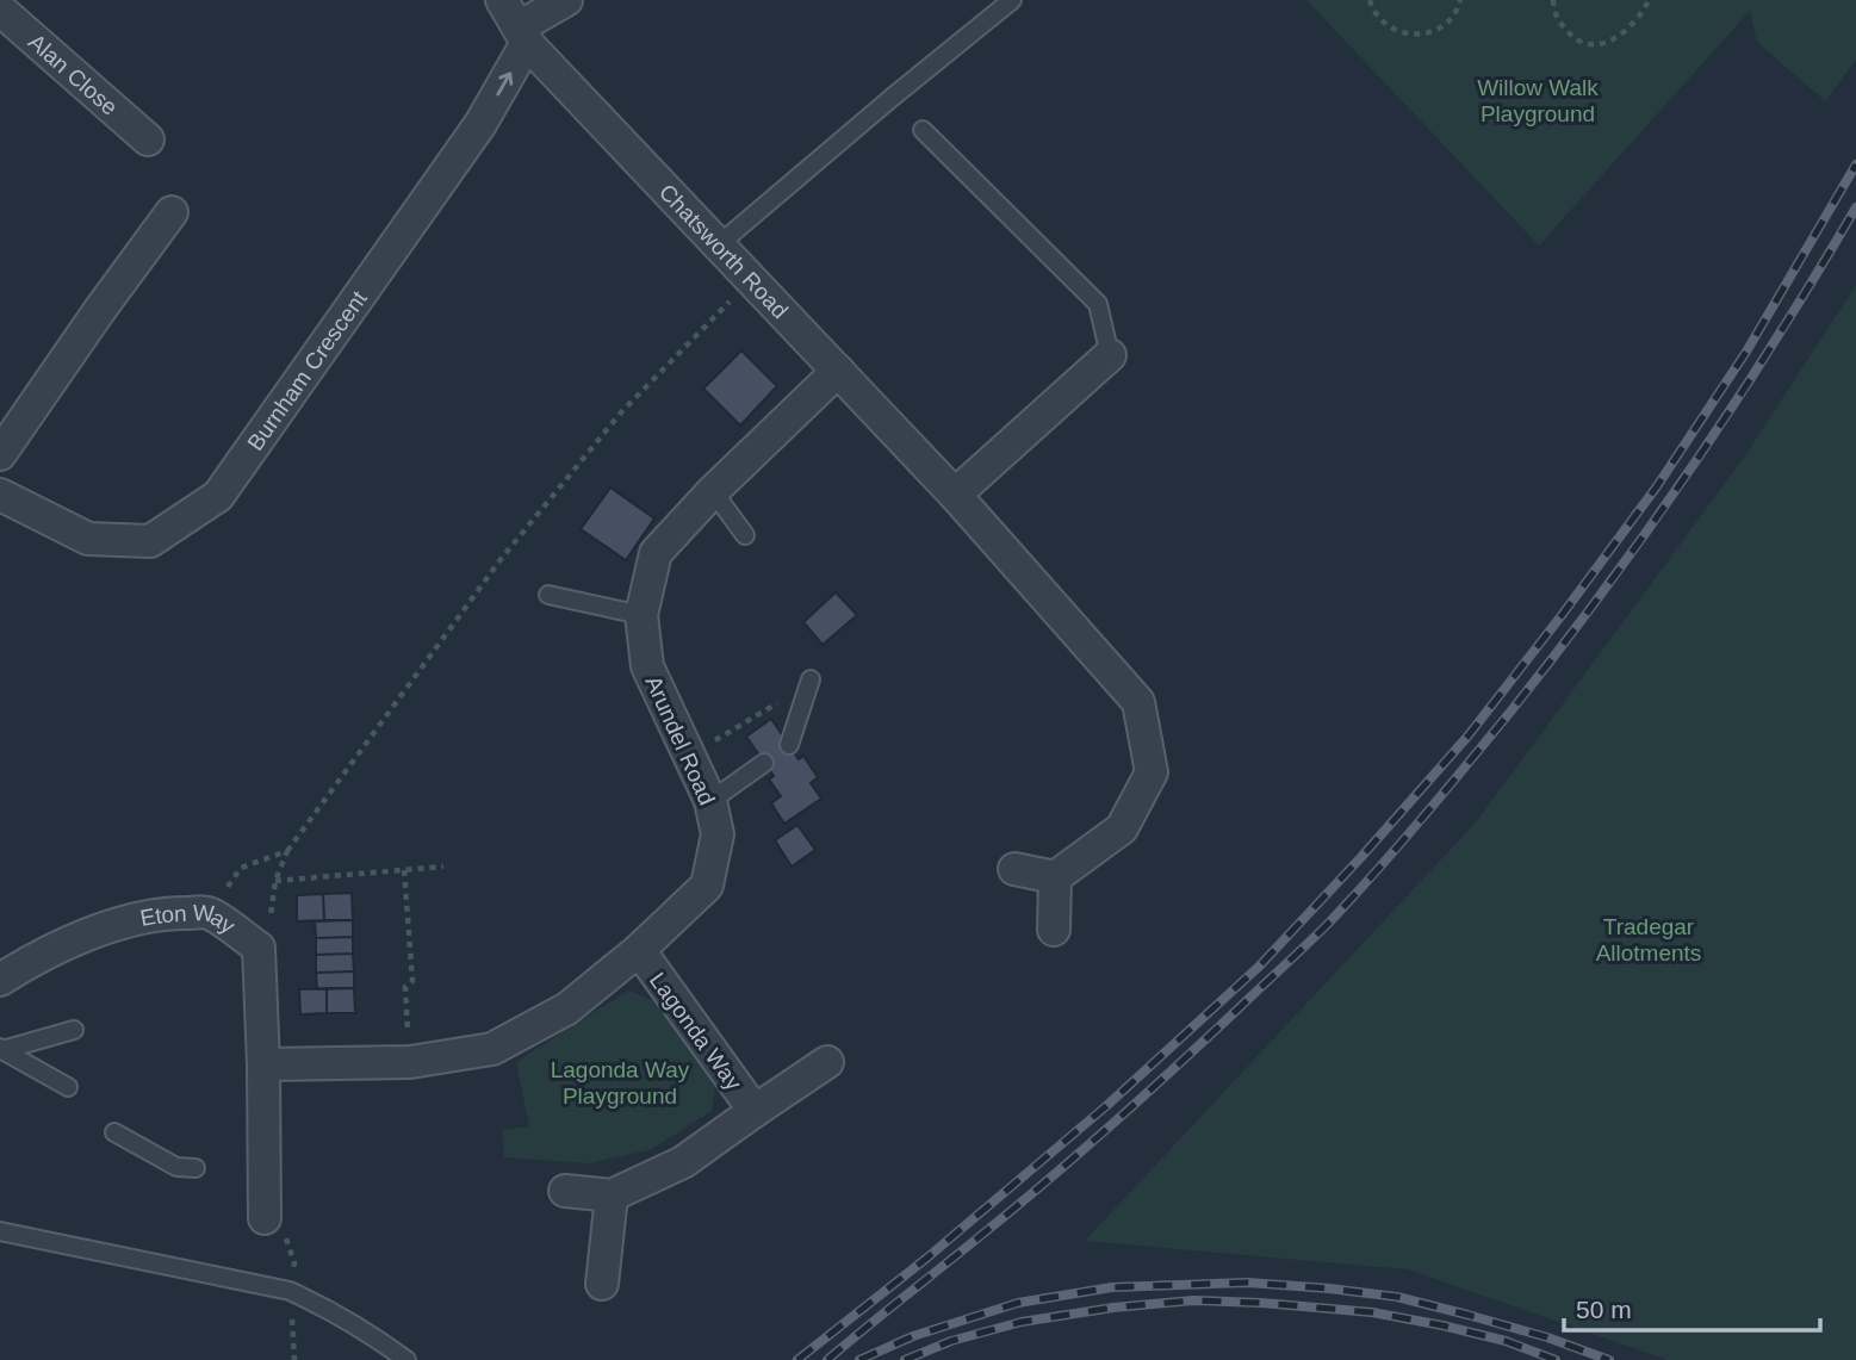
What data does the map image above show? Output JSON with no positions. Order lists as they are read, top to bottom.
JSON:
{
  "streets": {
    "street": [
      "Alan Close",
      "Chatsworth Road",
      "Burnham Crescent",
      "Arundel Road",
      "Eton Way",
      "Lagonda Way"
    ]
  },
  "crossings": [
    ["Chatsworth Road", "Burnham Crescent"],
    ["Chatsworth Road", "Arundel Road"],
    ["Arundel Road", "Eton Way"],
    ["Arundel Road", "Lagonda Way"]
  ],
  "one_way": ["Burnham Crescent"],
  "parks": ["Willow Walk Playground", "Tradegar Allotments", "Lagonda Way Playground"],
  "scale_bar": "50 m"
}
